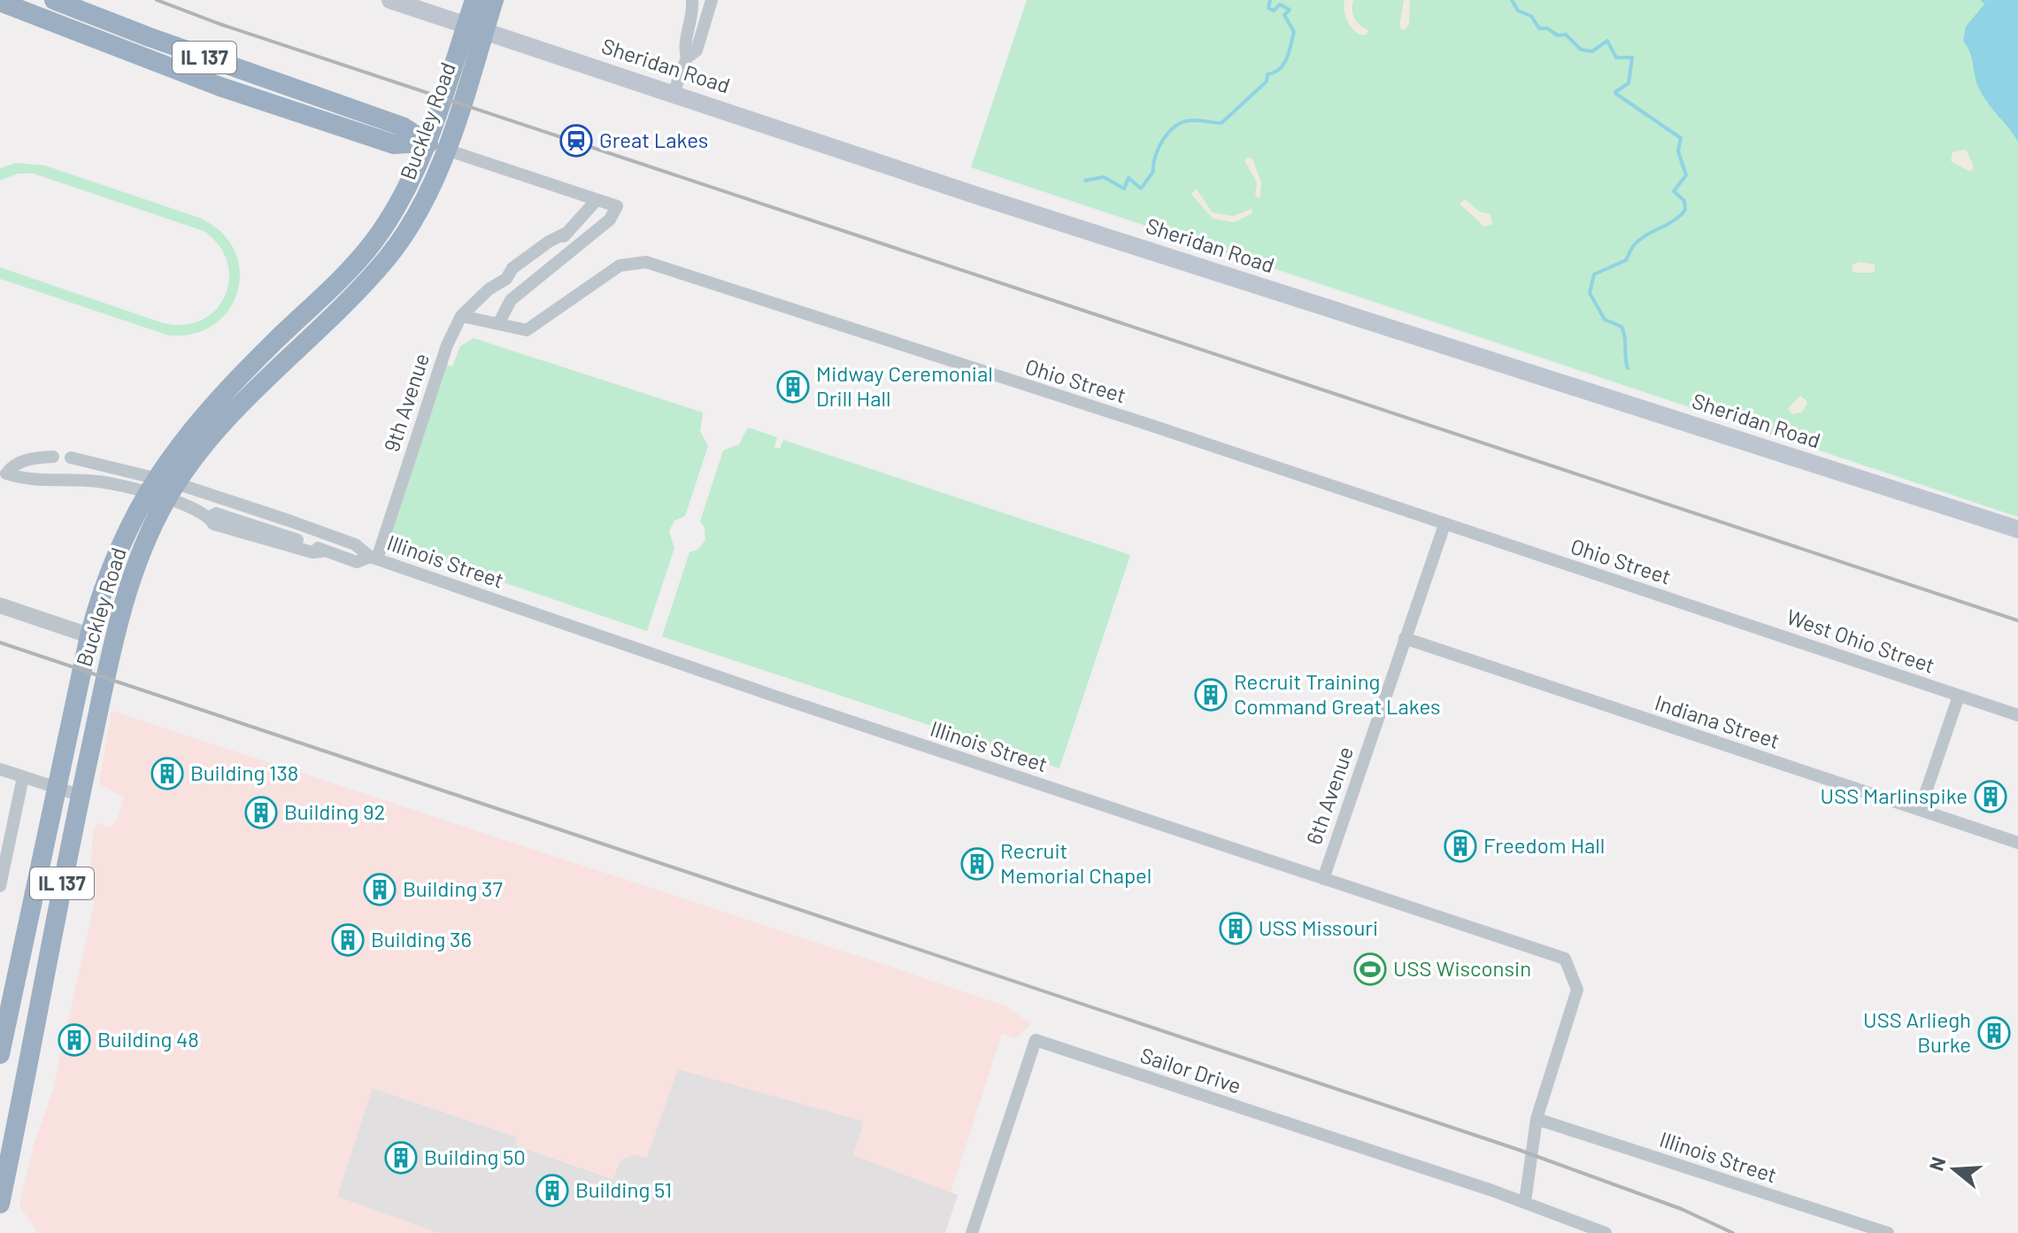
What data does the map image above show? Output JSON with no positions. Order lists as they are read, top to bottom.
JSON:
{
  "streets": {
    "highway": ["IL 137", "Buckley Road"],
    "main road": ["Sheridan Road"],
    "street": [
      "Ohio Street",
      "9th Avenue",
      "Illinois Street",
      "West Ohio Street",
      "Indiana Street",
      "6th Avenue",
      "Sailor Drive"
    ]
  },
  "crossings": [
    ["IL 137", "Buckley Road"],
    ["Buckley Road", "Illinois Street"],
    ["Ohio Street", "9th Avenue"],
    ["Ohio Street", "West Ohio Street"],
    ["Ohio Street", "6th Avenue"],
    ["9th Avenue", "Illinois Street"],
    ["Illinois Street", "6th Avenue"],
    ["Indiana Street", "6th Avenue"]
  ],
  "places": {
    "station": ["Great Lakes"],
    "building": [
      "Midway Ceremonial Drill Hall",
      "Recruit Training Command Great Lakes",
      "Building 138",
      "USS Marlinspike",
      "Building 92",
      "Freedom Hall",
      "Recruit Memorial Chapel",
      "Building 37",
      "USS Missouri",
      "Building 36",
      "USS Arliegh Burke",
      "Building 48",
      "Building 50",
      "Building 51"
    ],
    "sports": ["USS Wisconsin"]
  },
  "north": "left"
}
